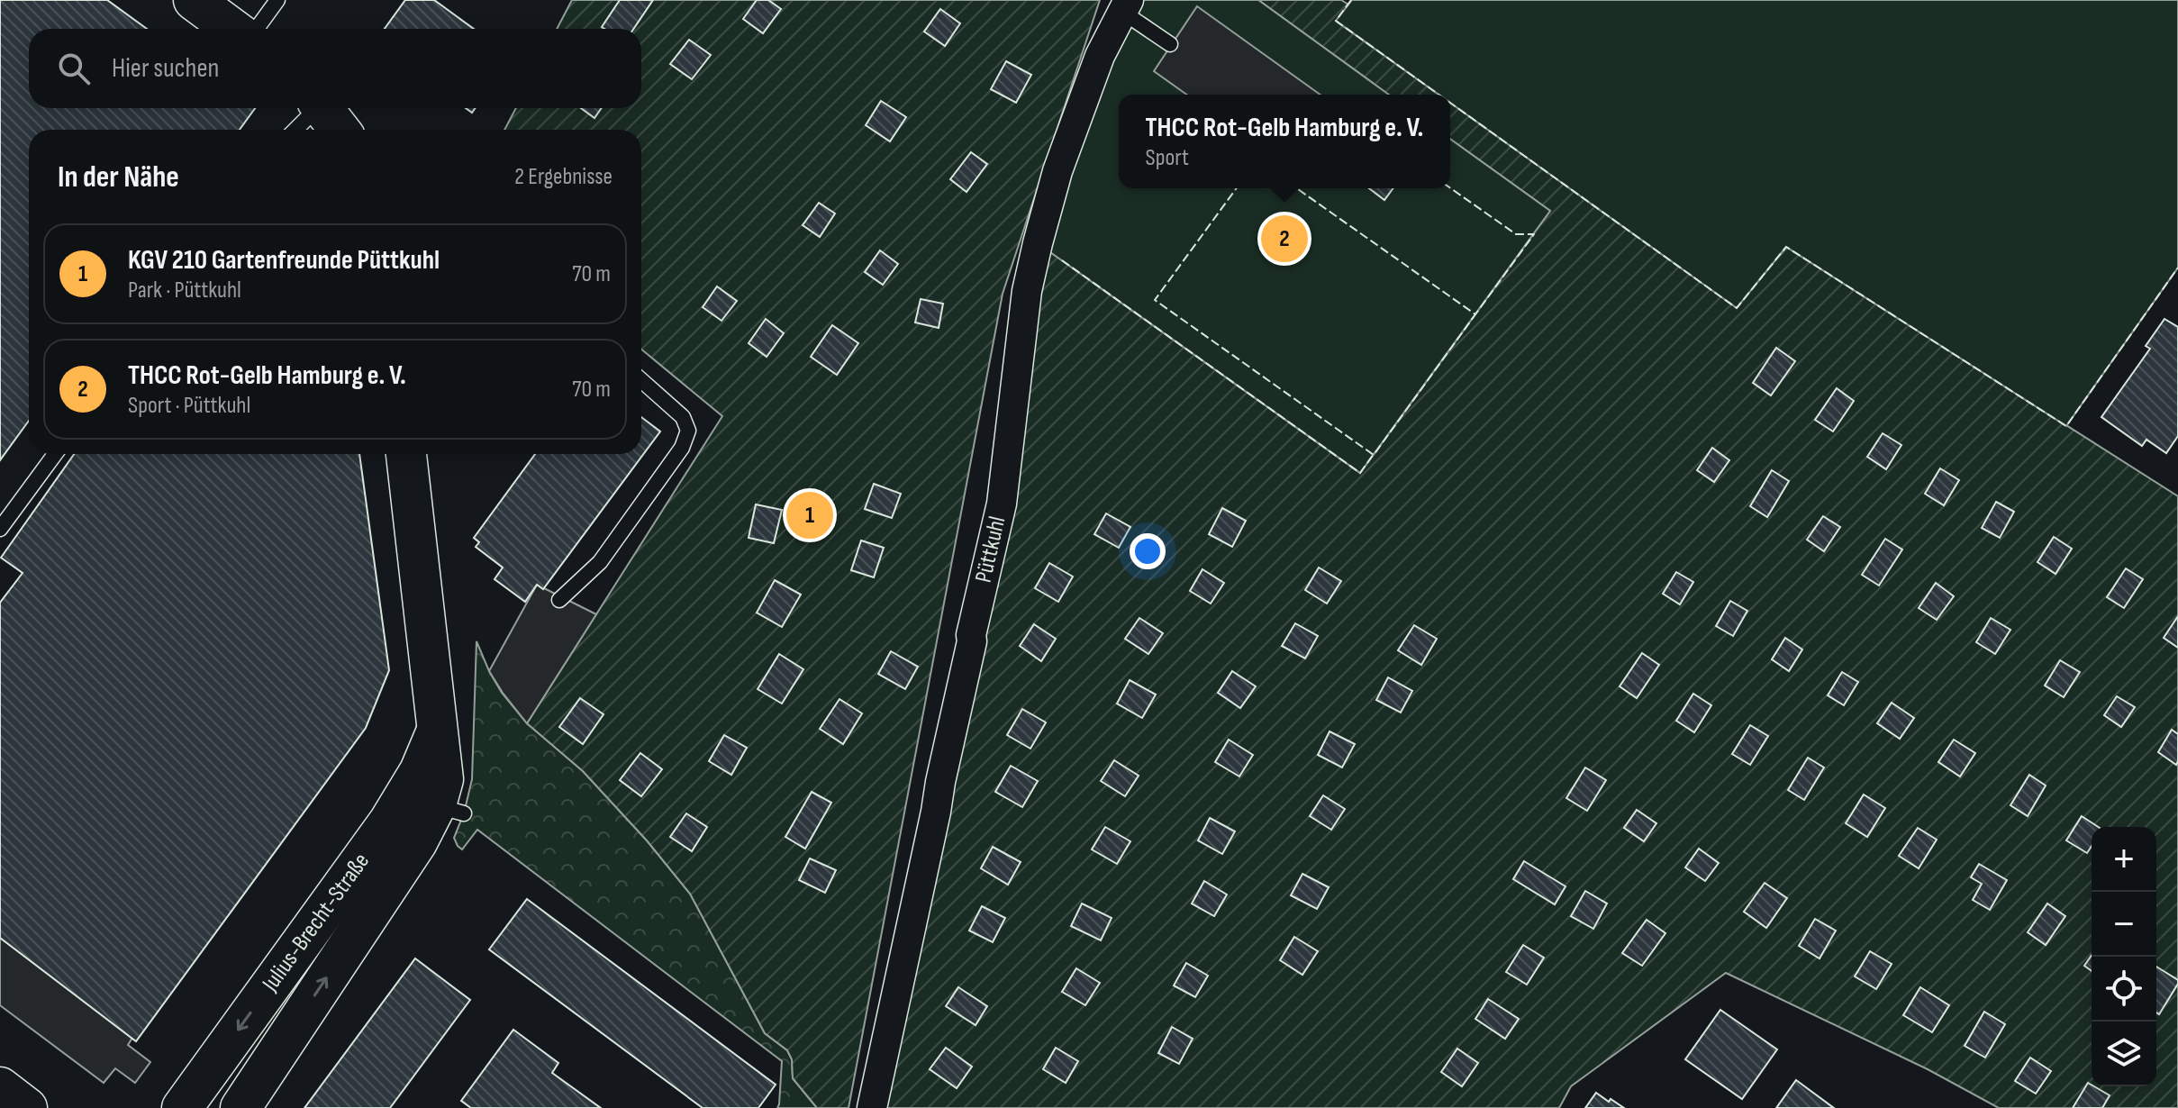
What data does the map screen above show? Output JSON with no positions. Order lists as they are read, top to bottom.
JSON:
{
  "streets": {
    "street": ["Püttkuhl", "Julius-Brecht-Straße"]
  },
  "page": {
    "search": "Hier suchen",
    "popup": ["THCC Rot-Gelb Hamburg e. V.", "Sport"],
    "heading": ["In der Nähe", "2 Ergebnisse"],
    "pins": ["2", "1"],
    "list": [
      {
        "mark": "1",
        "name": "KGV 210 Gartenfreunde Püttkuhl",
        "note": "Park · Püttkuhl",
        "value": "70 m"
      },
      {
        "mark": "2",
        "name": "THCC Rot-Gelb Hamburg e. V.",
        "note": "Sport · Püttkuhl",
        "value": "70 m"
      }
    ],
    "map_buttons": ["+", "−"]
  }
}
